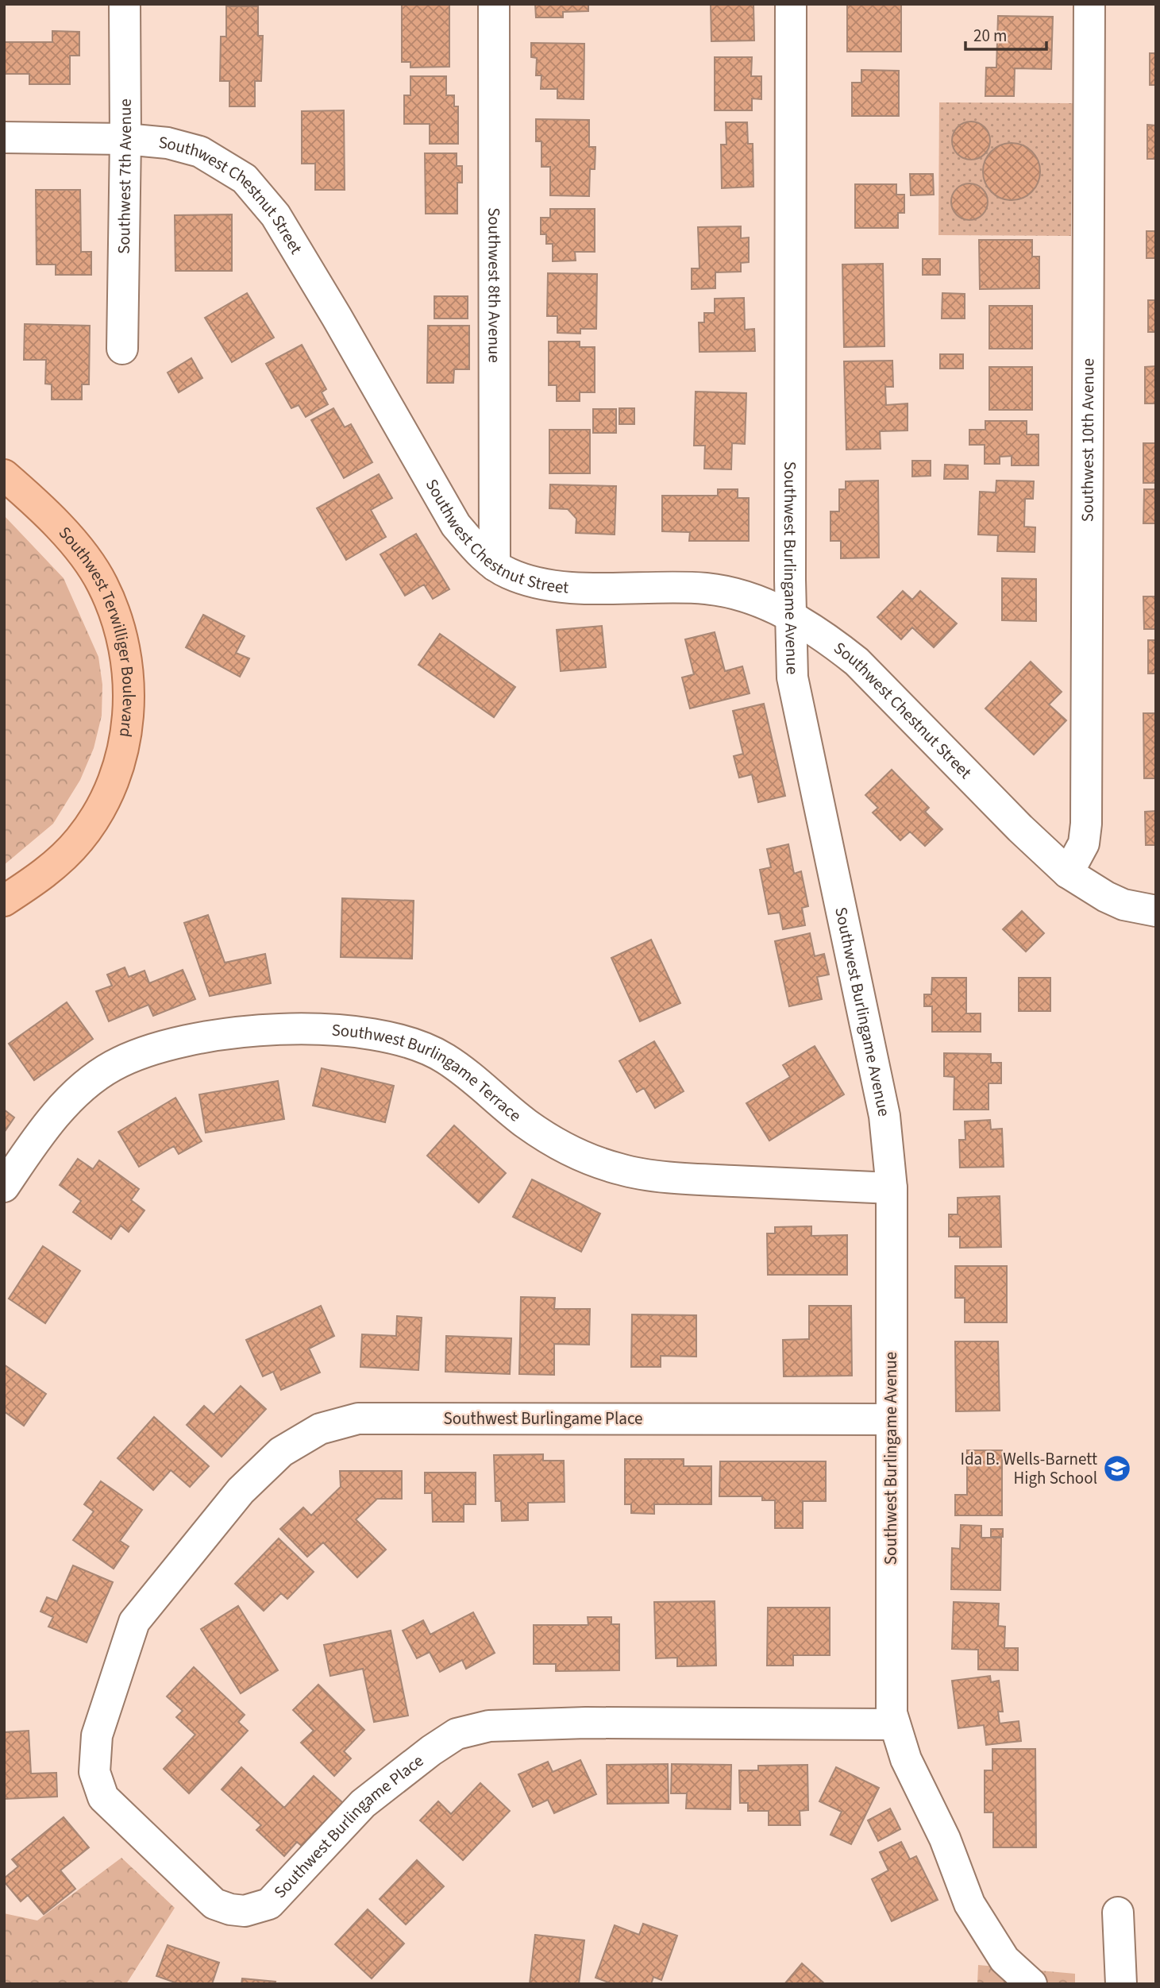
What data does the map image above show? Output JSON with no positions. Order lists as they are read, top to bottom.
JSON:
{
  "streets": {
    "main road": ["Southwest Terwilliger Boulevard"],
    "street": [
      "Southwest 7th Avenue",
      "Southwest Chestnut Street",
      "Southwest 8th Avenue",
      "Southwest 10th Avenue",
      "Southwest Burlingame Avenue",
      "Southwest Burlingame Terrace",
      "Southwest Burlingame Place"
    ]
  },
  "crossings": [
    ["Southwest 7th Avenue", "Southwest Chestnut Street"],
    ["Southwest Chestnut Street", "Southwest 8th Avenue"],
    ["Southwest Chestnut Street", "Southwest 10th Avenue"],
    ["Southwest Chestnut Street", "Southwest Burlingame Avenue"],
    ["Southwest Burlingame Avenue", "Southwest Burlingame Terrace"],
    ["Southwest Burlingame Avenue", "Southwest Burlingame Place"]
  ],
  "places": {
    "school or university": ["Ida B. Wells-Barnett High School"]
  },
  "scale_bar": "20 m"
}
